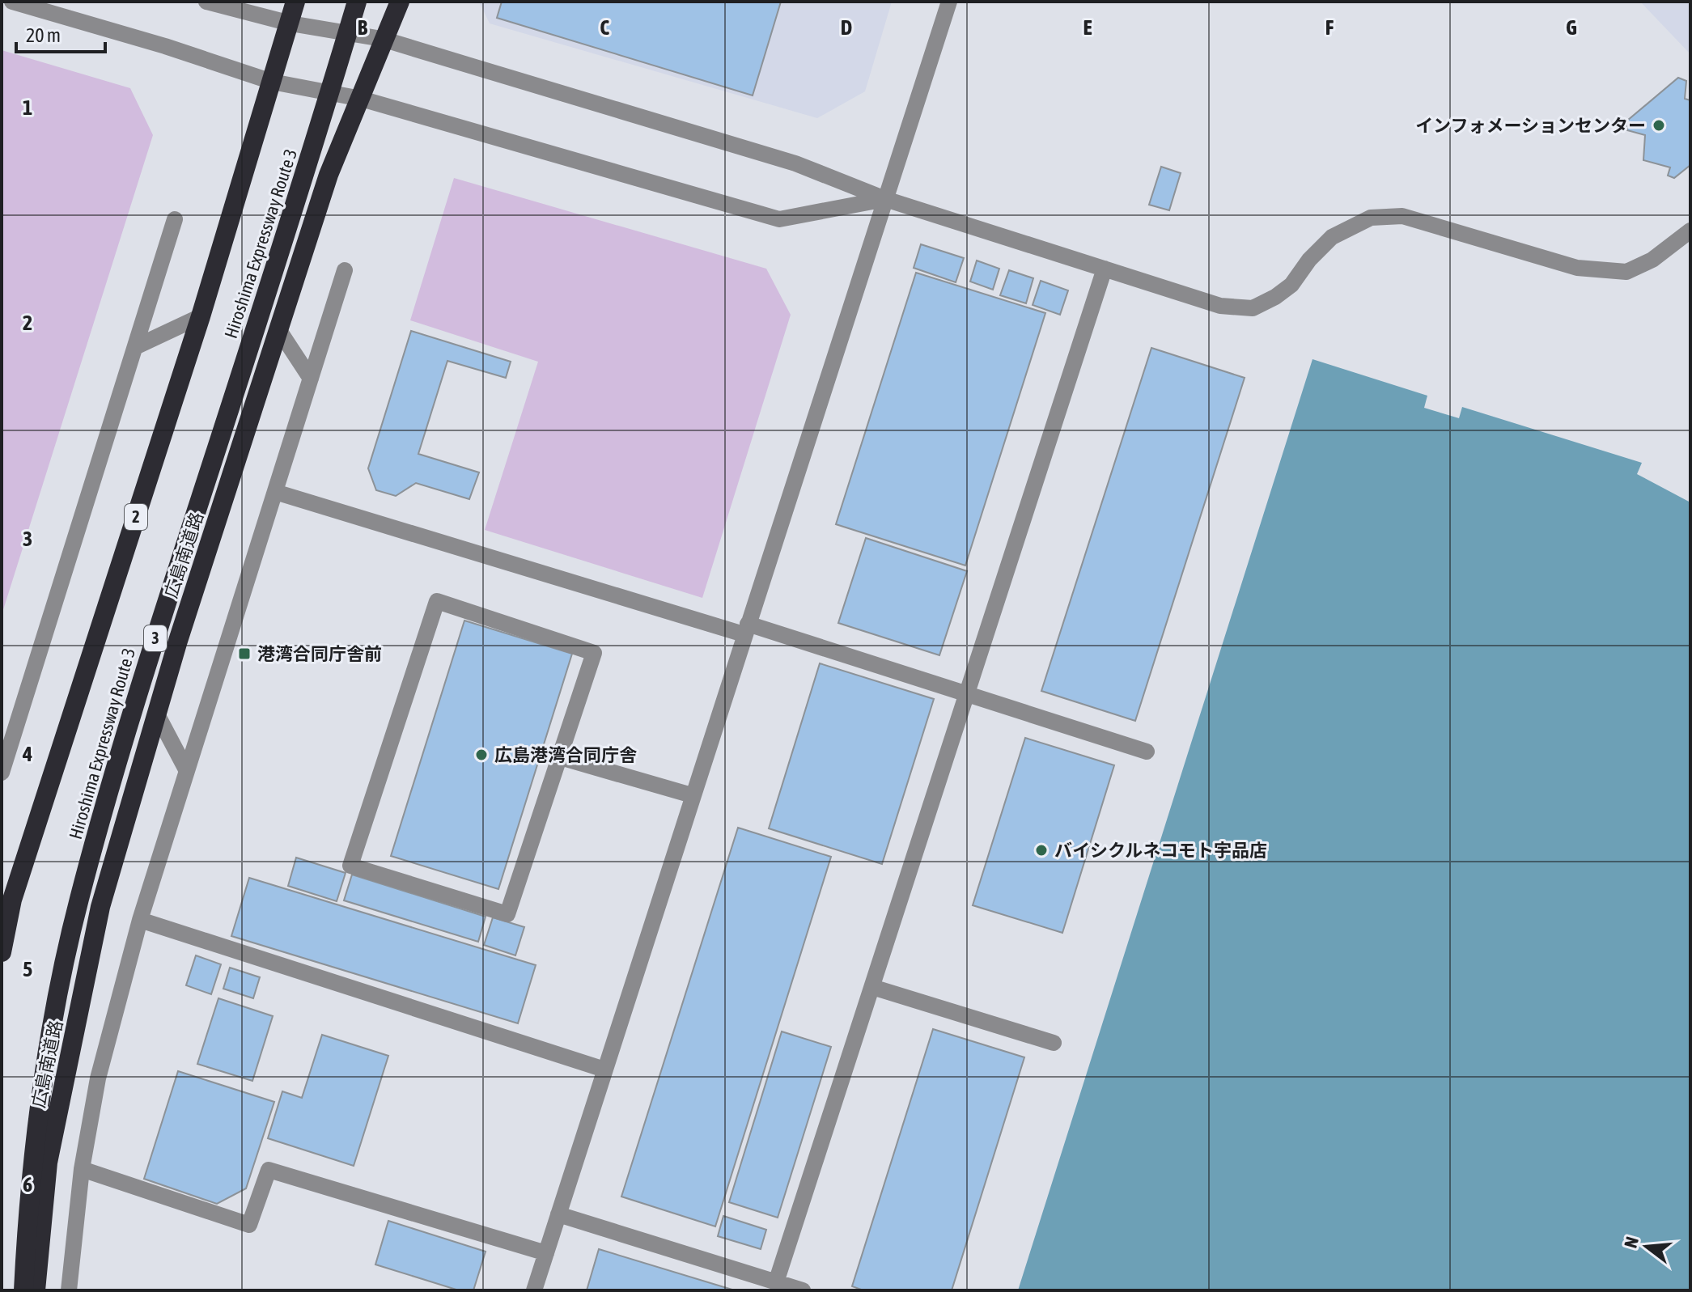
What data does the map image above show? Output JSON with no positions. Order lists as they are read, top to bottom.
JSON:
{
  "streets": {
    "highway": [
      "Hiroshima Expressway Route 3",
      "2",
      "広島南道路",
      "3"
    ]
  },
  "places": {
    "other": ["インフォメーションセンター", "広島港湾合同庁舎", "バイシクルネコモト宇品店"],
    "transit": ["港湾合同庁舎前"]
  },
  "scale_bar": "20 m",
  "north": "left",
  "grid": {
    "columns": [
      "B",
      "C",
      "D",
      "E",
      "F",
      "G"
    ],
    "rows": [
      "1",
      "2",
      "3",
      "4",
      "5",
      "6"
    ]
  }
}
